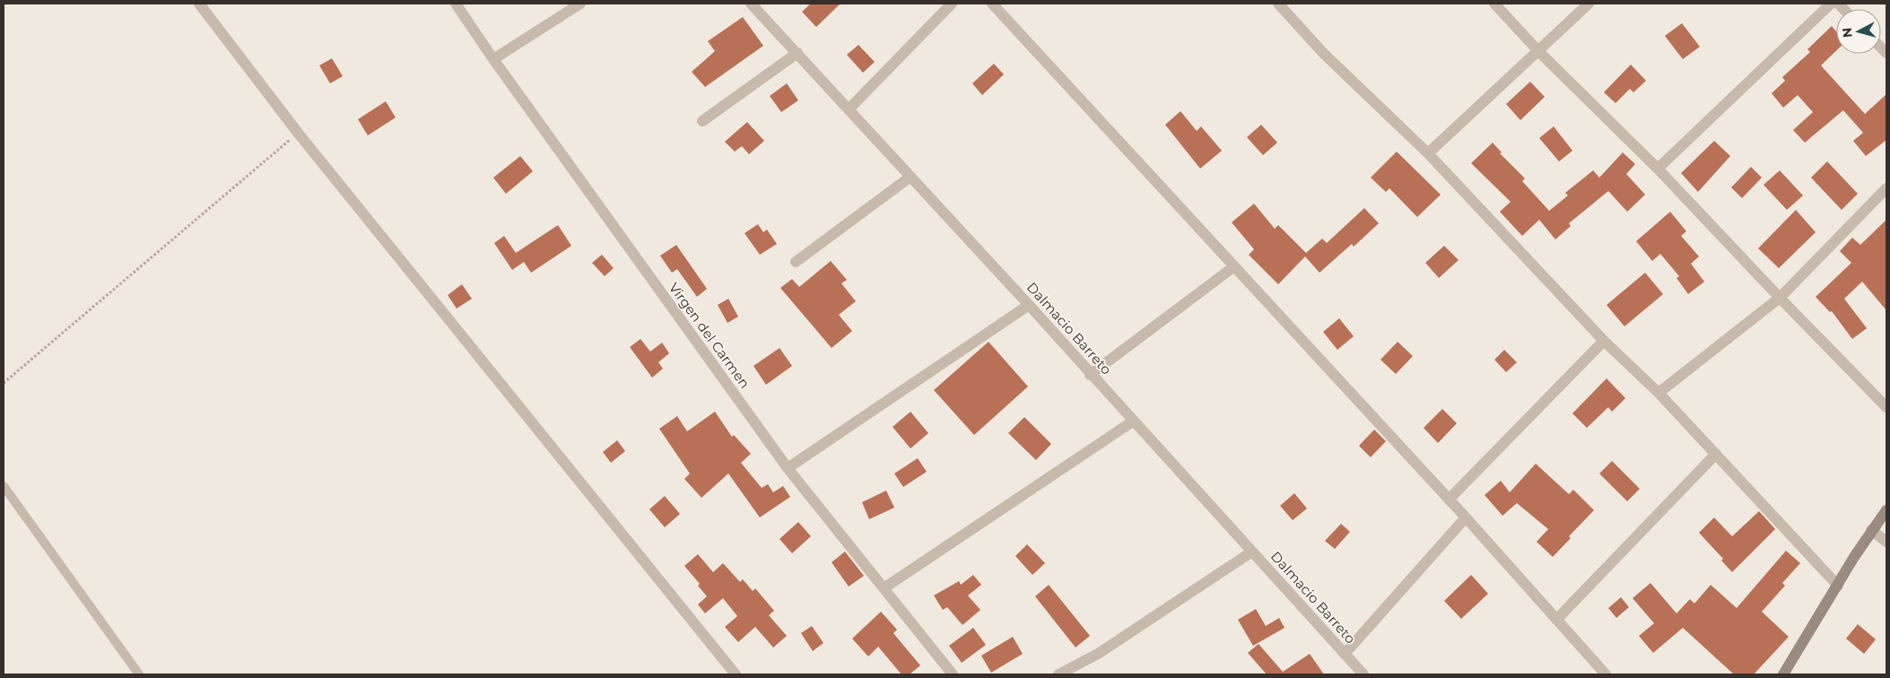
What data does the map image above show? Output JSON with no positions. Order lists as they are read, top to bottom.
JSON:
{
  "streets": {
    "street": ["Dalmacio Barreto", "Virgen del Carmen"]
  },
  "north": "left"
}
